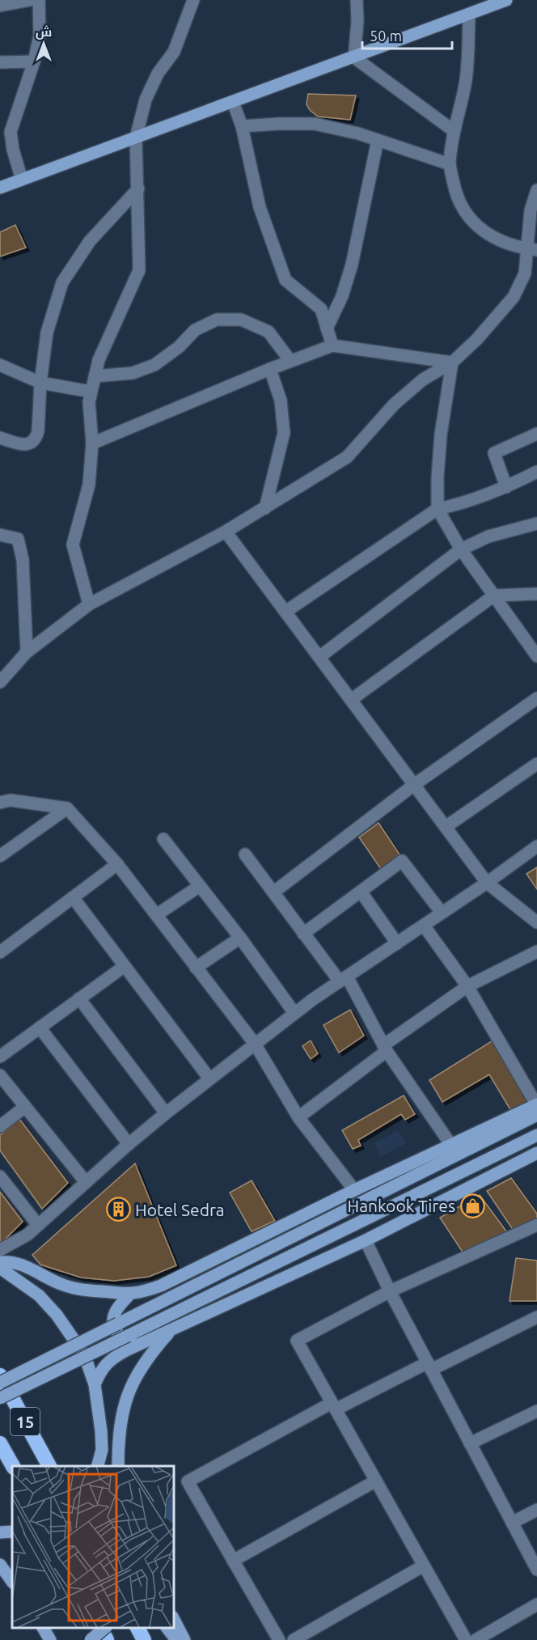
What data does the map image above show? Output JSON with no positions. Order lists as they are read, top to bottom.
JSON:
{
  "streets": {
    "highway": ["15"]
  },
  "places": {
    "shop": ["Hankook Tires"],
    "building": ["Hotel Sedra"]
  },
  "scale_bar": "50 m",
  "north": "top"
}
